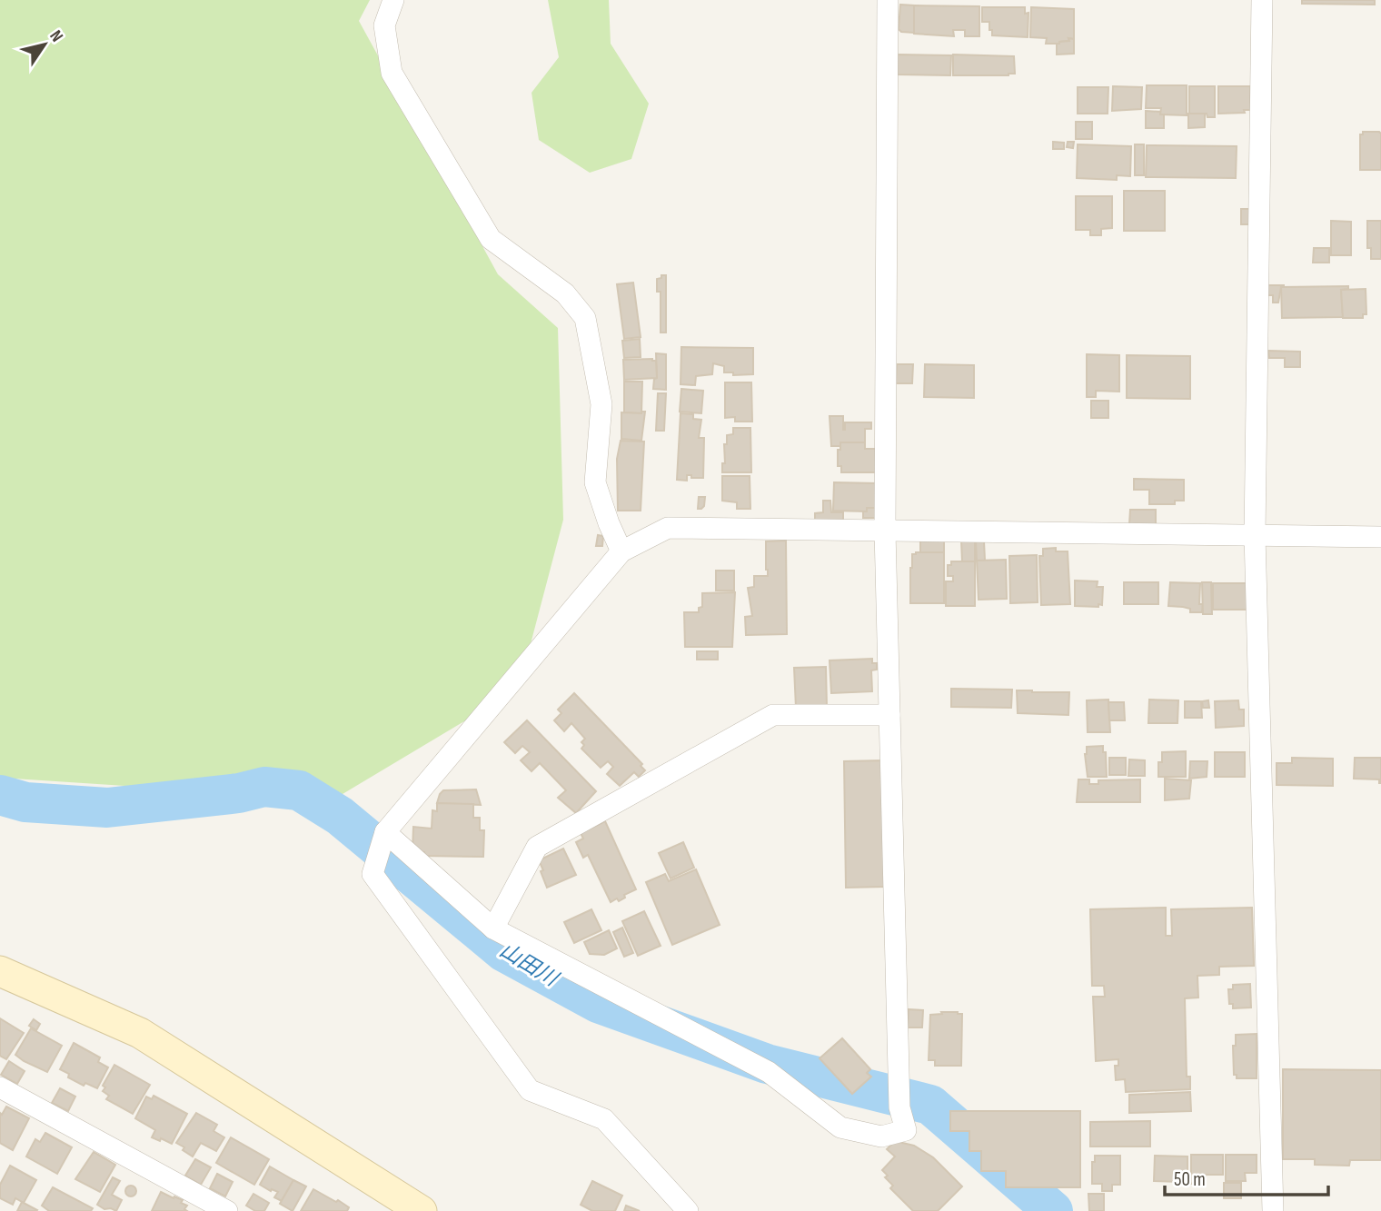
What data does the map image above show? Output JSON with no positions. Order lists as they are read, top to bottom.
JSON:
{
  "water": ["山田川"],
  "scale_bar": "50 m",
  "north": "top right"
}
